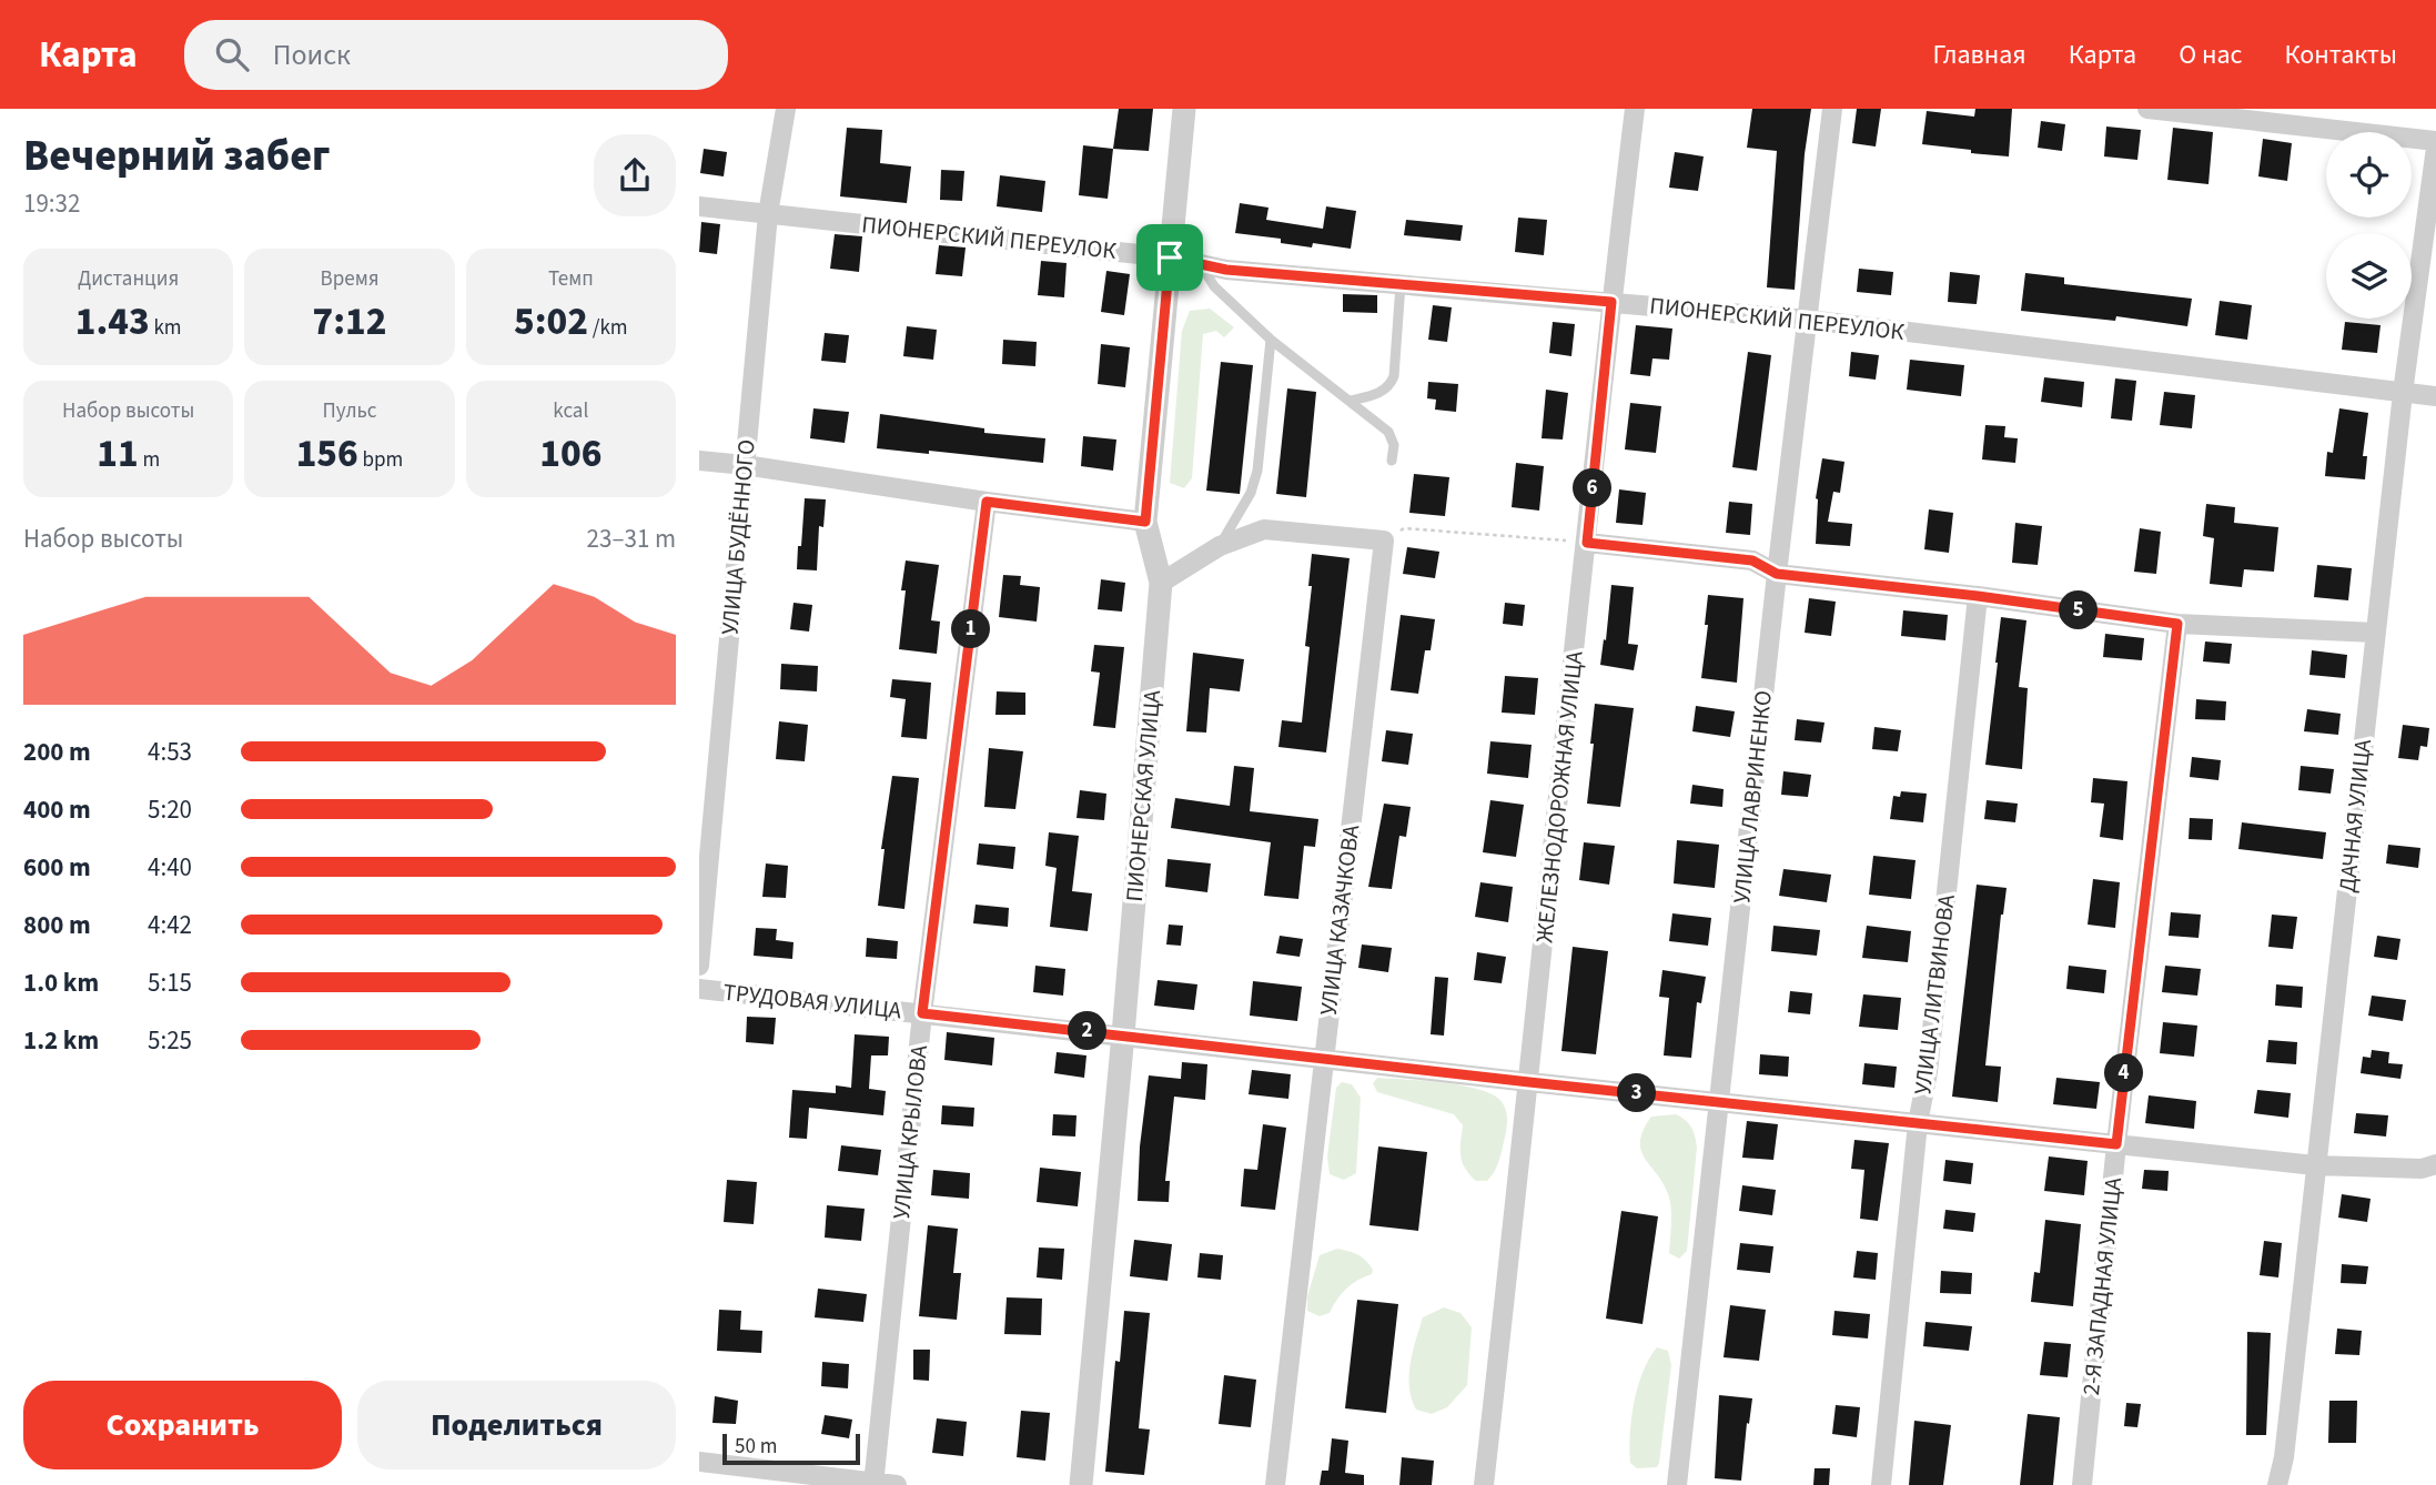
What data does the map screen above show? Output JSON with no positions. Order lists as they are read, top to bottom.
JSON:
{
  "streets": {
    "street": [
      "ПИОНЕРСКИЙ ПЕРЕУЛОК",
      "УЛИЦА БУДЁННОГО",
      "ПИОНЕРСКАЯ УЛИЦА",
      "ЖЕЛЕЗНОДОРОЖНАЯ УЛИЦА",
      "УЛИЦА ЛАВРИНЕНКО",
      "ДАЧНАЯ УЛИЦА",
      "УЛИЦА КАЗАЧКОВА",
      "УЛИЦА ЛИТВИНОВА",
      "ТРУДОВАЯ УЛИЦА",
      "УЛИЦА КРЫЛОВА",
      "2-Я ЗАПАДНАЯ УЛИЦА"
    ]
  },
  "crossings": [
    ["ПИОНЕРСКИЙ ПЕРЕУЛОК", "УЛИЦА БУДЁННОГО"],
    ["ПИОНЕРСКИЙ ПЕРЕУЛОК", "ПИОНЕРСКАЯ УЛИЦА"],
    ["ПИОНЕРСКИЙ ПЕРЕУЛОК", "ЖЕЛЕЗНОДОРОЖНАЯ УЛИЦА"],
    ["ПИОНЕРСКИЙ ПЕРЕУЛОК", "УЛИЦА ЛАВРИНЕНКО"],
    ["ПИОНЕРСКИЙ ПЕРЕУЛОК", "ДАЧНАЯ УЛИЦА"],
    ["ПИОНЕРСКАЯ УЛИЦА", "ТРУДОВАЯ УЛИЦА"],
    ["ЖЕЛЕЗНОДОРОЖНАЯ УЛИЦА", "ТРУДОВАЯ УЛИЦА"],
    ["УЛИЦА ЛАВРИНЕНКО", "ТРУДОВАЯ УЛИЦА"],
    ["ДАЧНАЯ УЛИЦА", "ТРУДОВАЯ УЛИЦА"],
    ["УЛИЦА КАЗАЧКОВА", "ТРУДОВАЯ УЛИЦА"],
    ["УЛИЦА ЛИТВИНОВА", "ТРУДОВАЯ УЛИЦА"],
    ["ТРУДОВАЯ УЛИЦА", "УЛИЦА КРЫЛОВА"],
    ["ТРУДОВАЯ УЛИЦА", "2-Я ЗАПАДНАЯ УЛИЦА"]
  ],
  "scale_bar": "50 m",
  "page": {
    "header": "Карта",
    "search": "Поиск",
    "nav": [
      "Главная",
      "Карта",
      "О нас",
      "Контакты"
    ],
    "heading": ["Вечерний забег", "19:32"],
    "stats": [
      ["Дистанция", "1.43 km"],
      ["Время", "7:12"],
      ["Темп", "5:02 /km"],
      ["Набор высоты", "11 m"],
      ["Пульс", "156 bpm"],
      ["kcal", "106"]
    ],
    "pins": [
      "6",
      "5",
      "1",
      "2",
      "4",
      "3"
    ],
    "chart": ["Набор высоты", "23–31 m"],
    "list": [
      {
        "name": "200 m",
        "note": "4:53"
      },
      {
        "name": "400 m",
        "note": "5:20"
      },
      {
        "name": "600 m",
        "note": "4:40"
      },
      {
        "name": "800 m",
        "note": "4:42"
      },
      {
        "name": "1.0 km",
        "note": "5:15"
      },
      {
        "name": "1.2 km",
        "note": "5:25"
      }
    ],
    "buttons": ["Сохранить", "Поделиться"],
    "scale": "50 m"
  }
}
